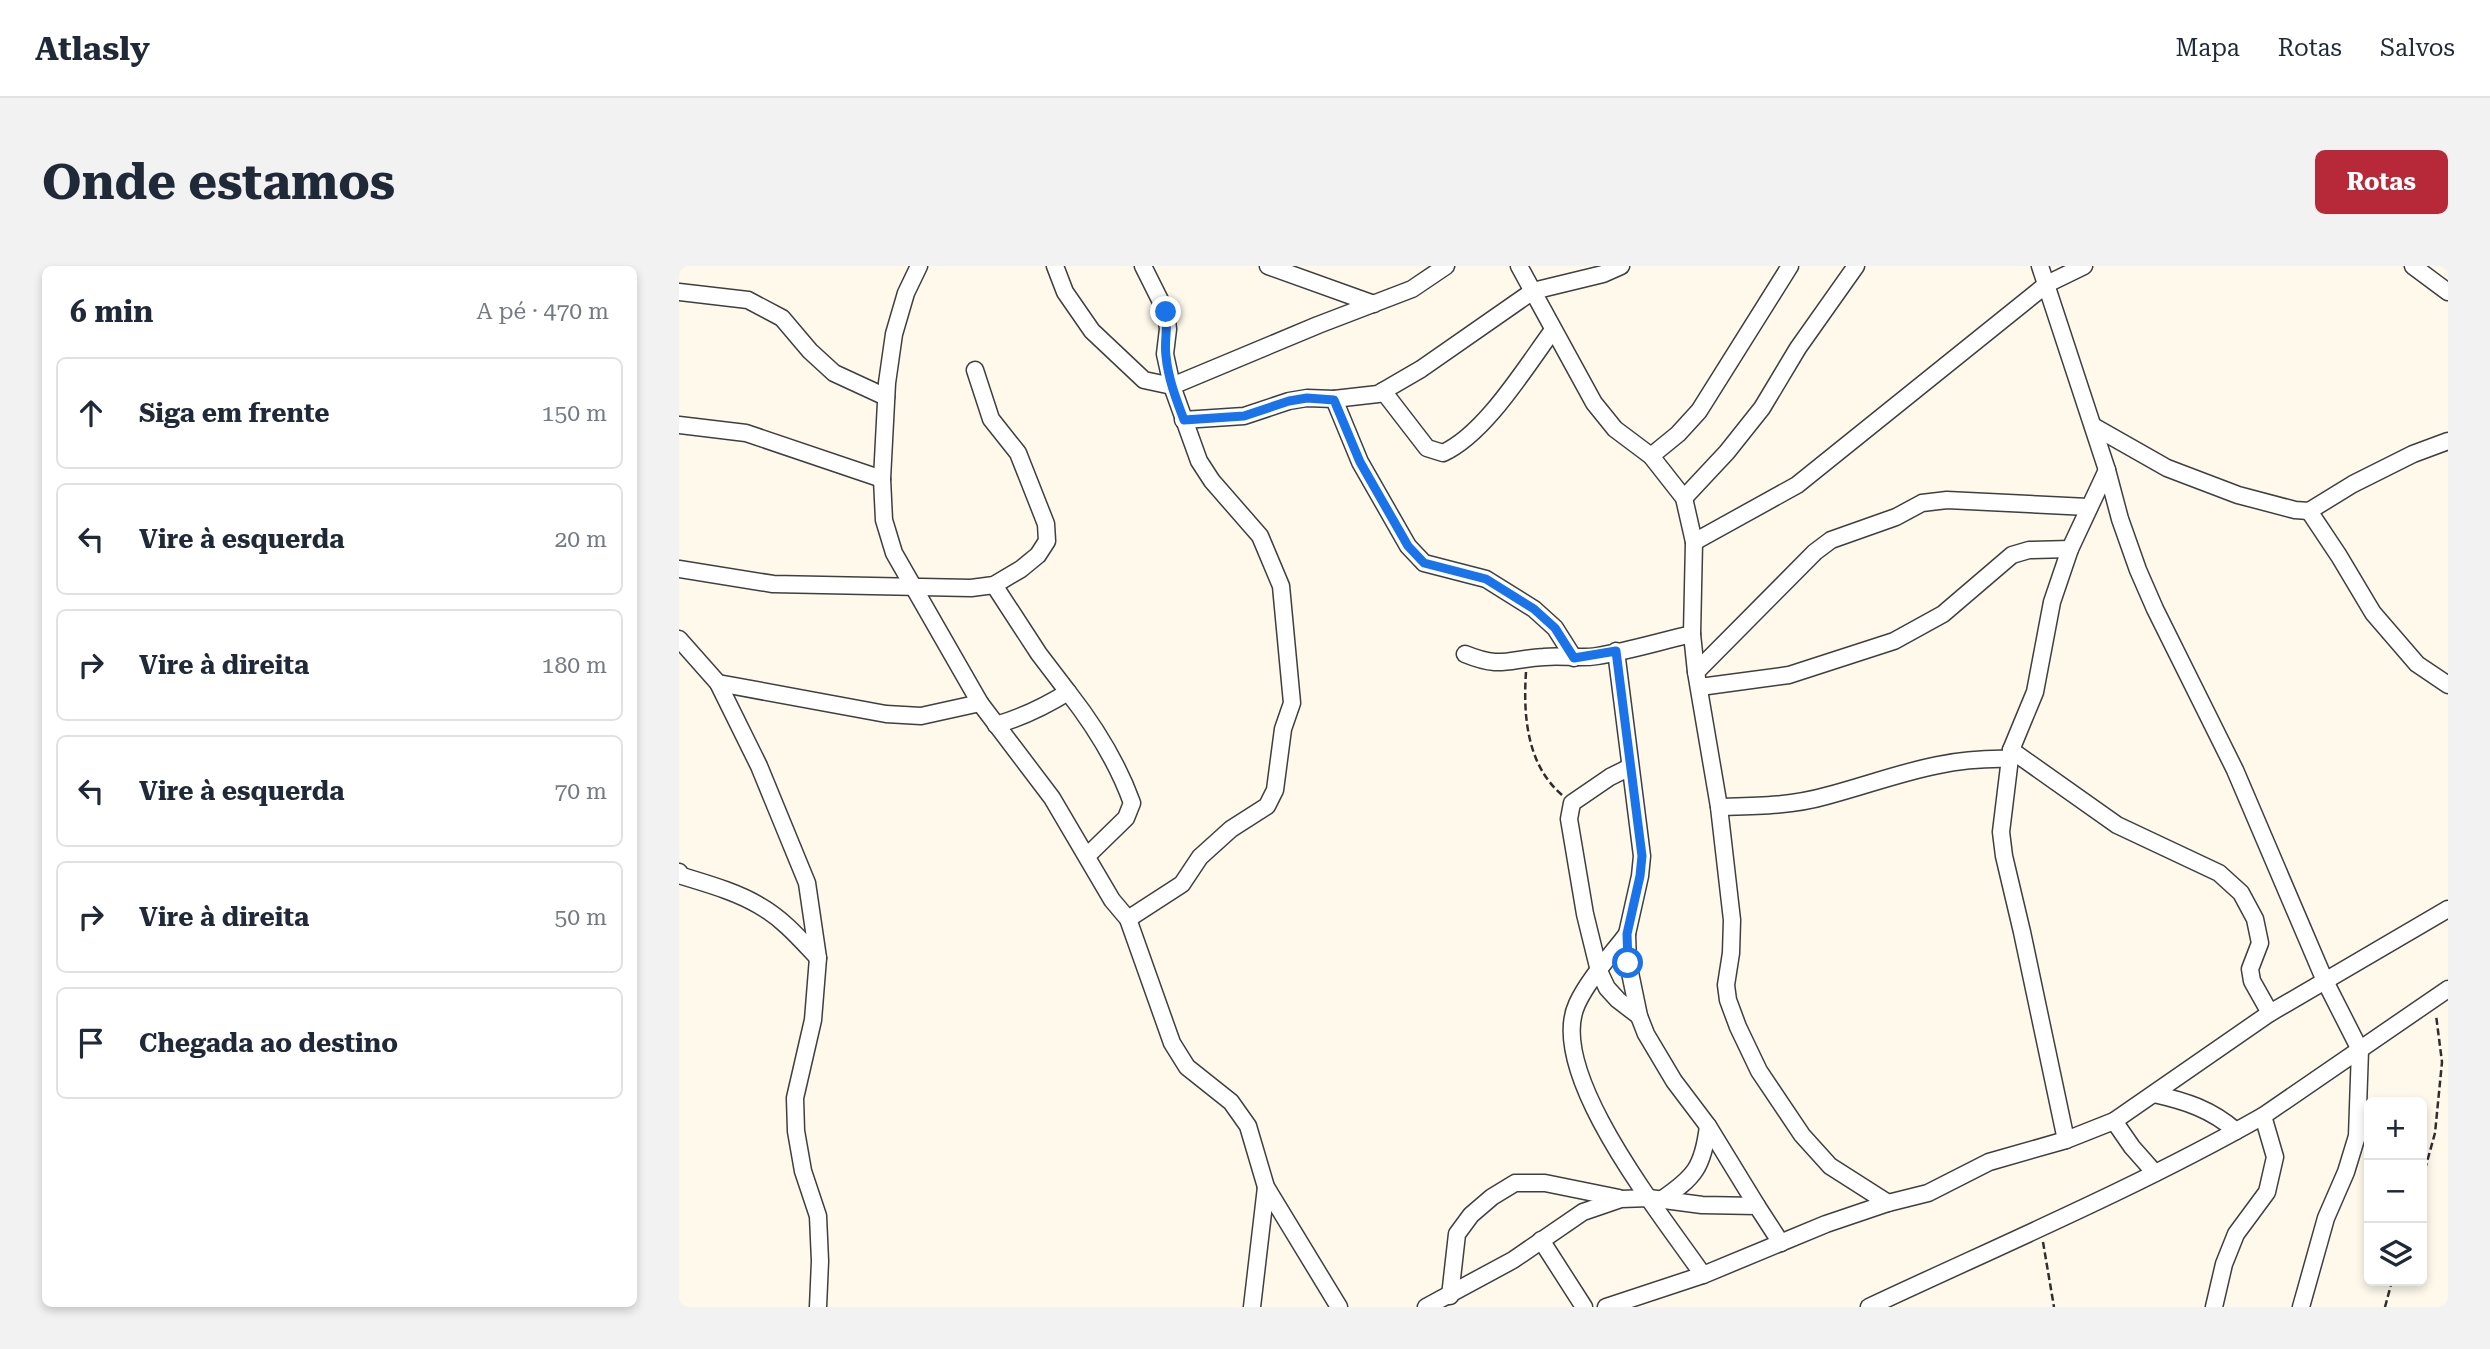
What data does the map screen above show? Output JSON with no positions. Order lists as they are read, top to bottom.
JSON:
{
  "page": {
    "header": "Atlasly",
    "nav": ["Mapa", "Rotas", "Salvos"],
    "buttons": "Rotas",
    "title": "Onde estamos",
    "heading": ["6 min", "A pé · 470 m"],
    "list": [
      ["Siga em frente", "150 m"],
      ["Vire à esquerda", "20 m"],
      ["Vire à direita", "180 m"],
      ["Vire à esquerda", "70 m"],
      ["Vire à direita", "50 m"],
      "Chegada ao destino"
    ],
    "map_buttons": ["+", "−"]
  }
}
